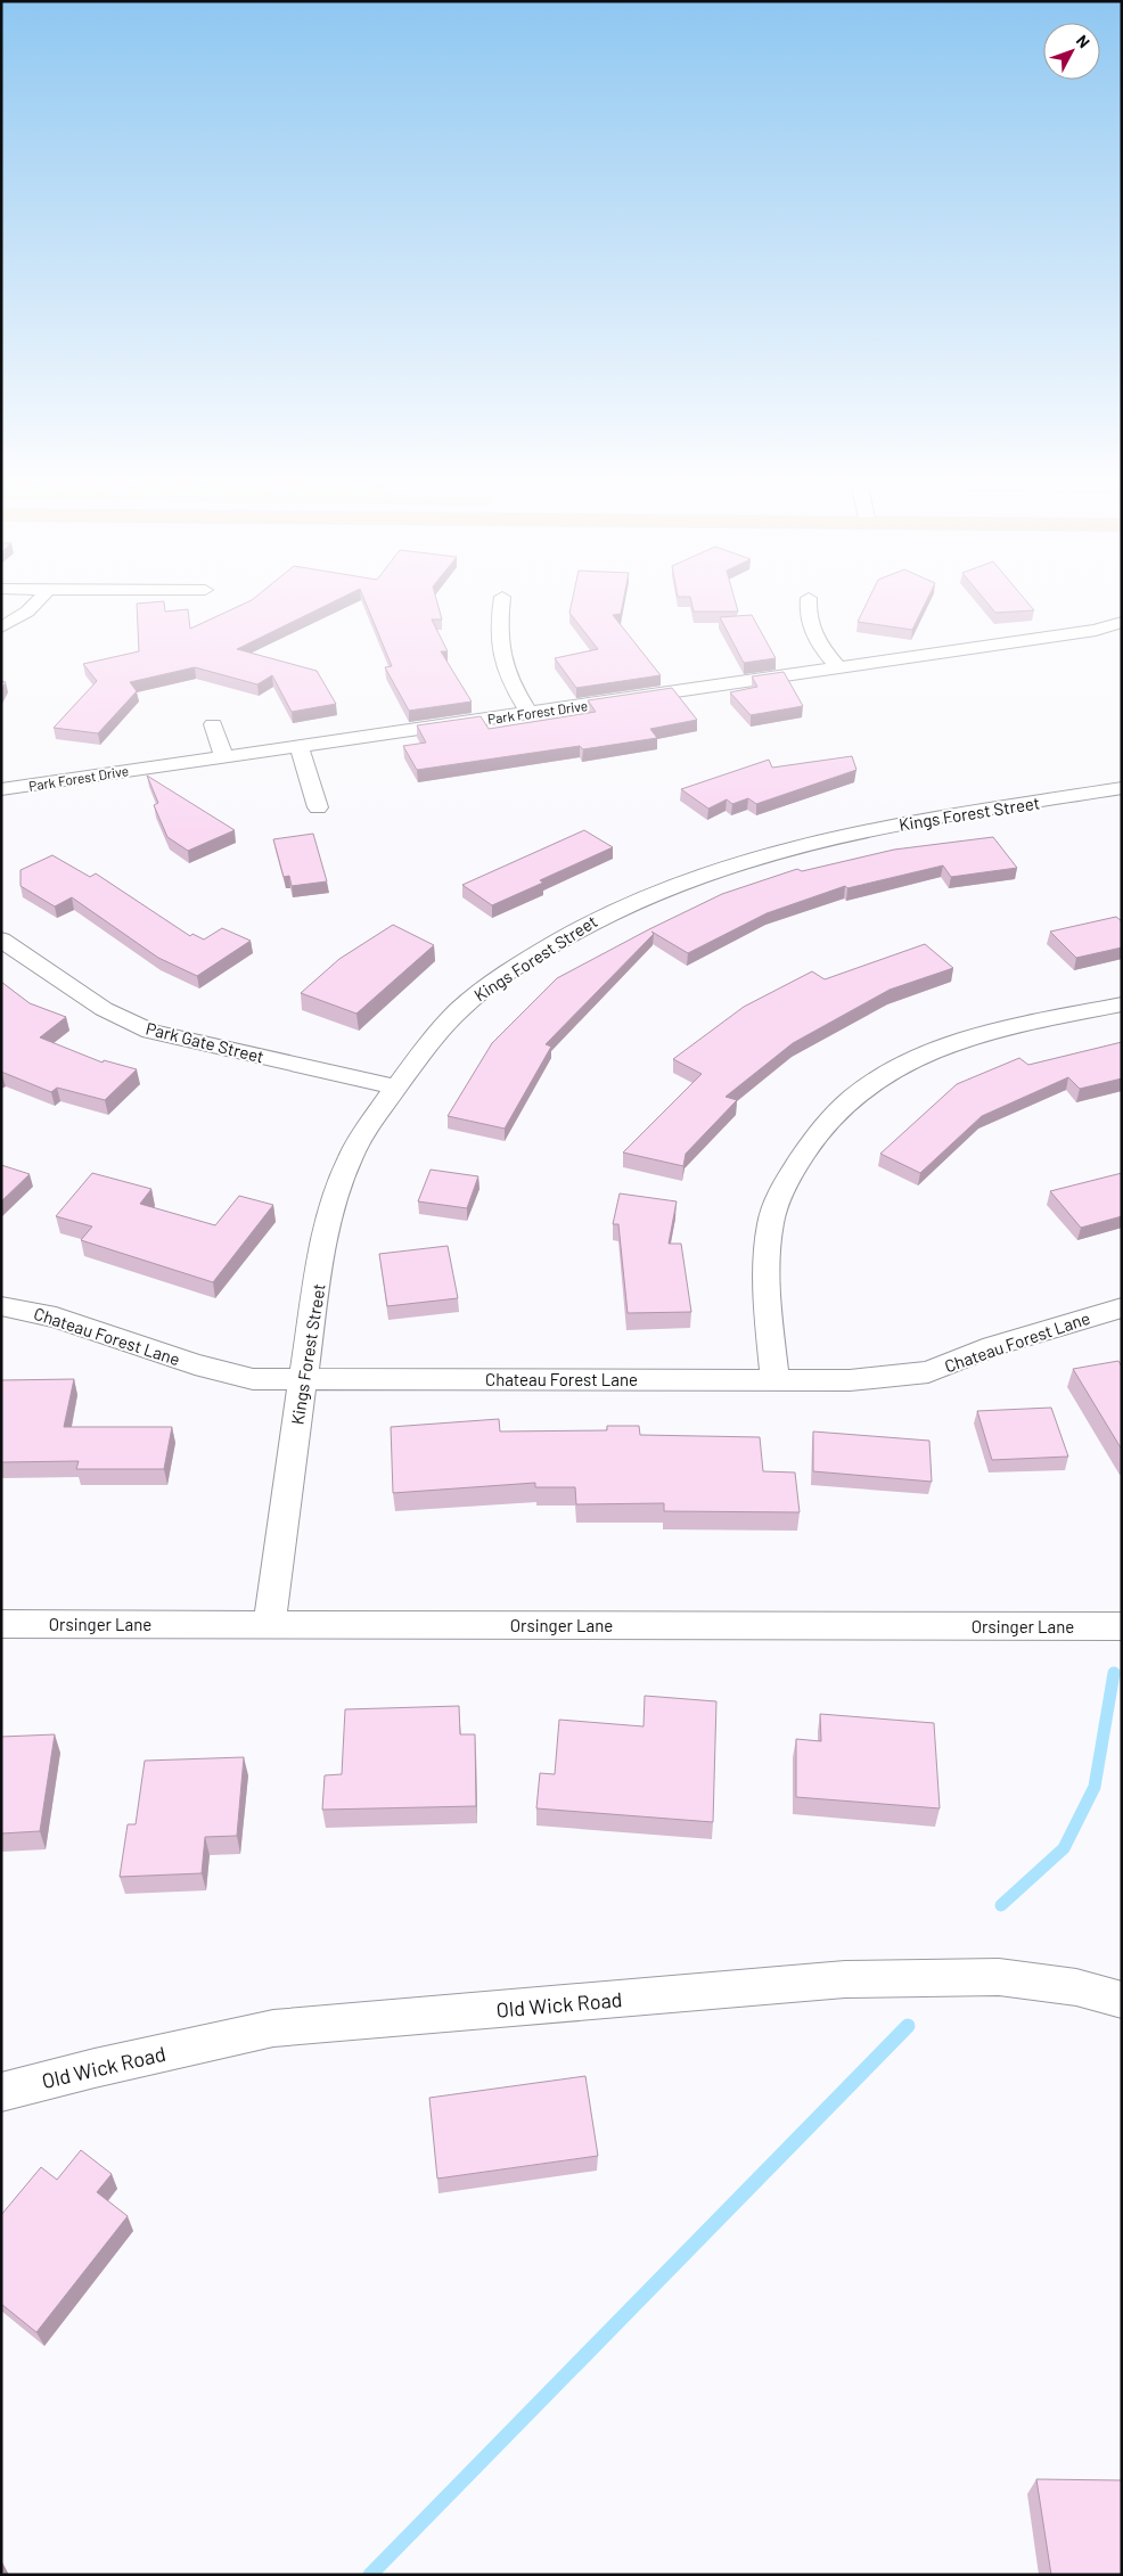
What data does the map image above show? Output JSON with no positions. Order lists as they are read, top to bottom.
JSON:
{
  "streets": {
    "street": [
      "Park Forest Drive",
      "Kings Forest Street",
      "Park Gate Street",
      "Chateau Forest Lane",
      "Orsinger Lane",
      "Old Wick Road"
    ]
  },
  "crossings": [
    ["Kings Forest Street", "Park Gate Street"],
    ["Kings Forest Street", "Chateau Forest Lane"],
    ["Kings Forest Street", "Orsinger Lane"]
  ],
  "north": "top right"
}
